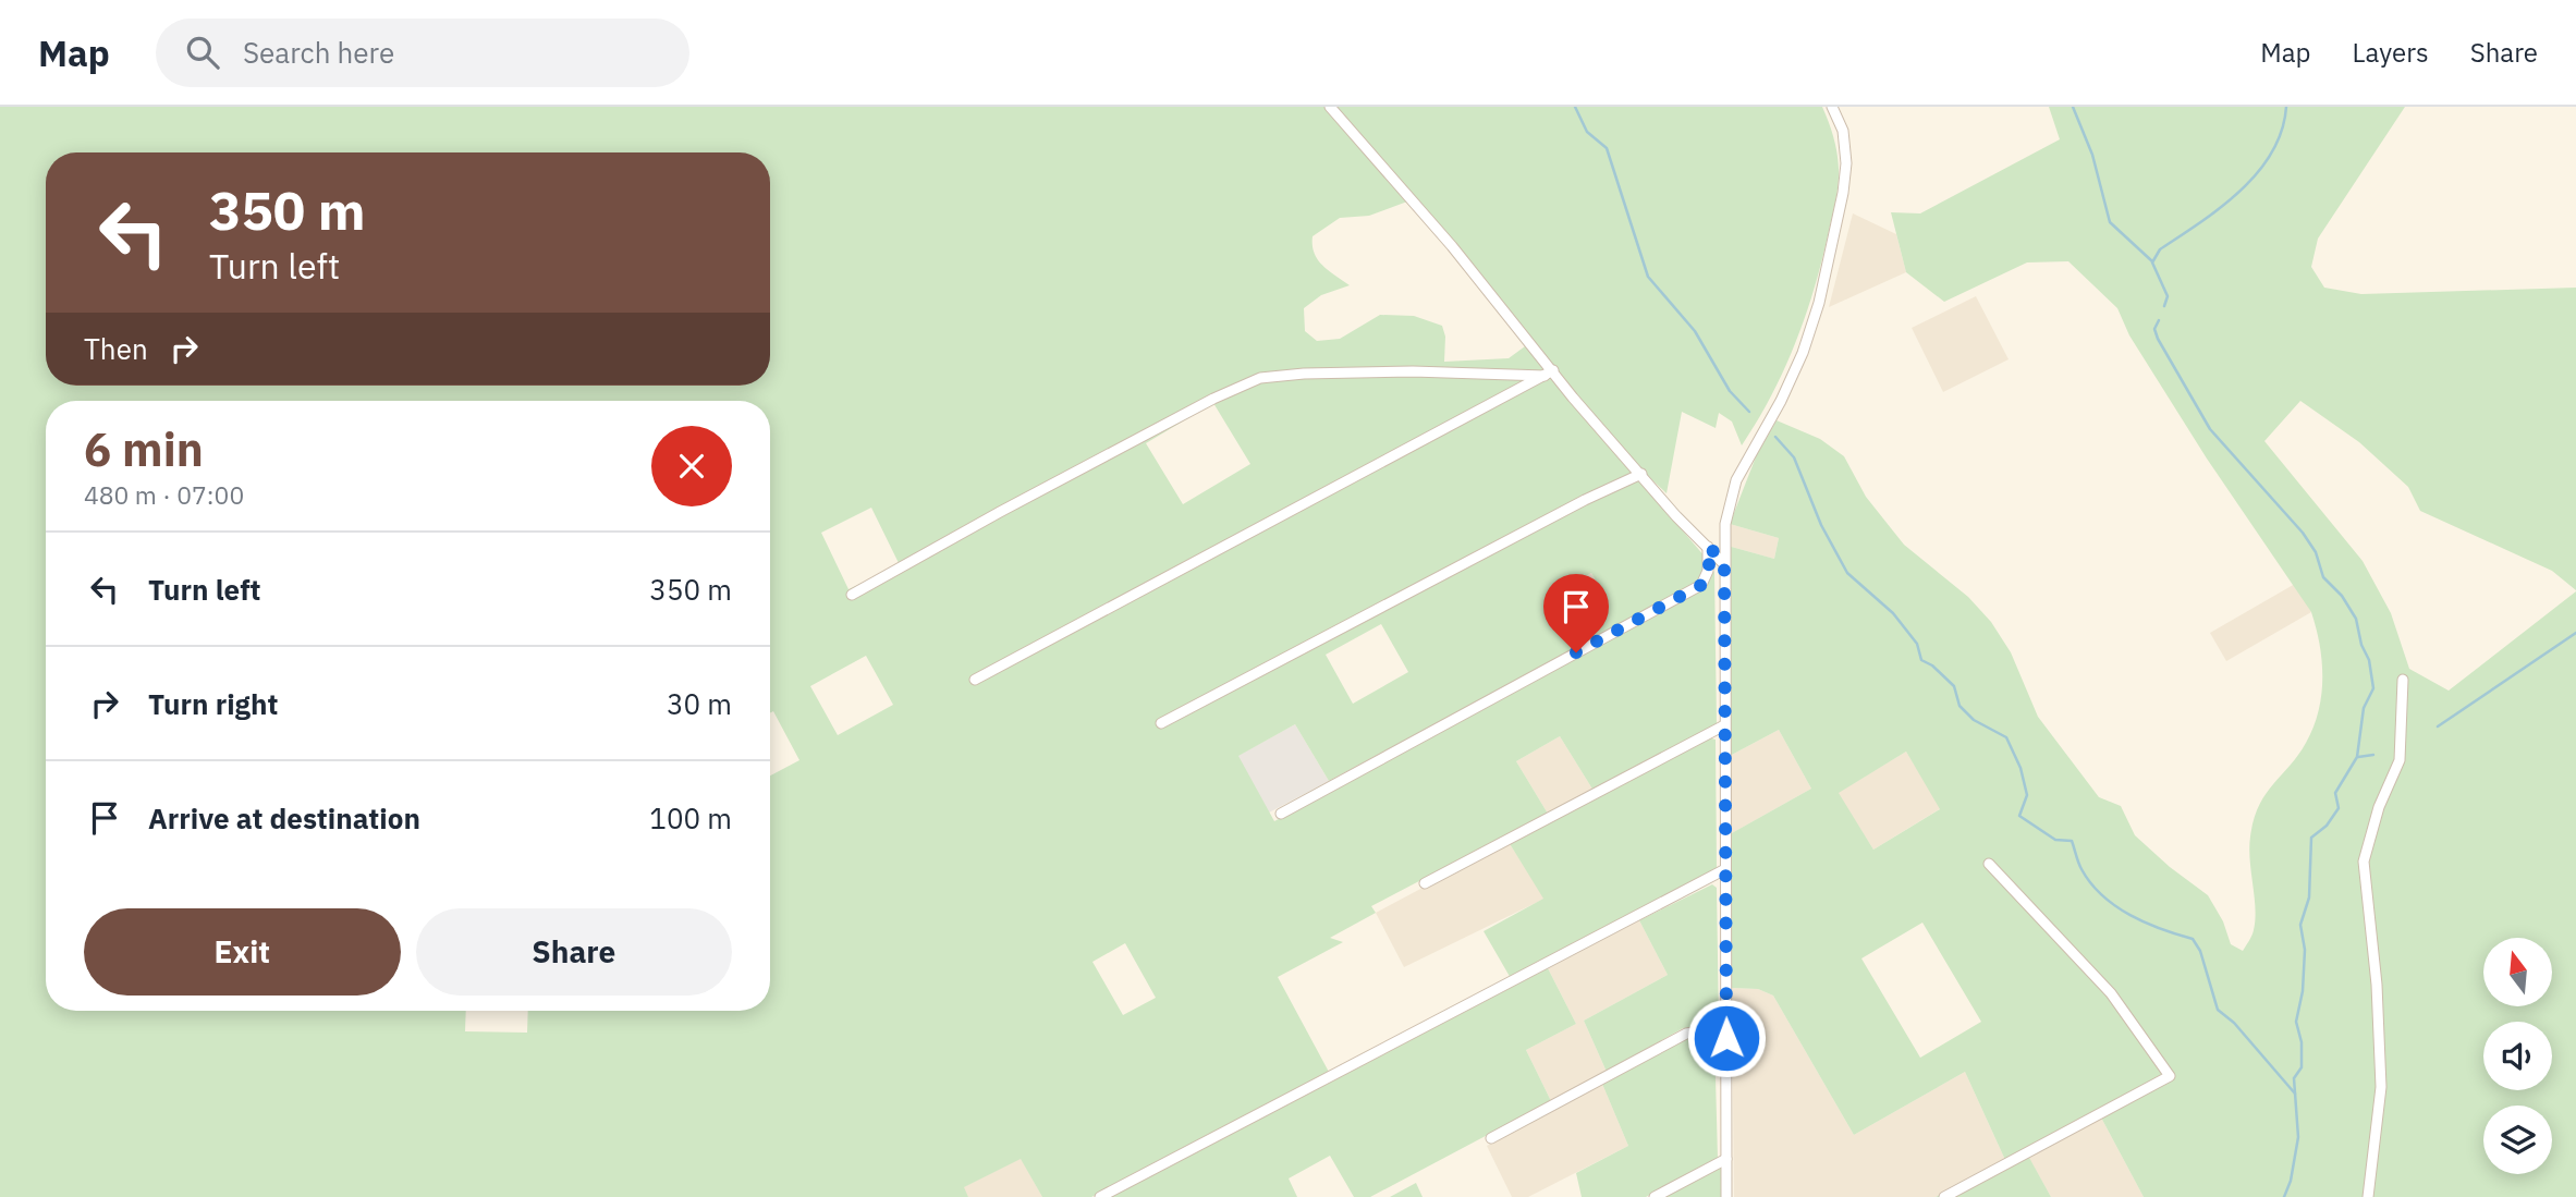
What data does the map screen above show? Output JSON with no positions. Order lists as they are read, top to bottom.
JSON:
{
  "north": "top",
  "page": {
    "header": "Map",
    "search": "Search here",
    "nav": ["Map", "Layers", "Share"],
    "turn": ["350 m", "Turn left"],
    "then": "Then",
    "heading": ["6 min", "480 m · 07:00"],
    "list": [
      {
        "name": "Turn left",
        "value": "350 m"
      },
      {
        "name": "Turn right",
        "value": "30 m"
      },
      {
        "name": "Arrive at destination",
        "value": "100 m"
      }
    ],
    "buttons": ["Exit", "Share"]
  }
}
